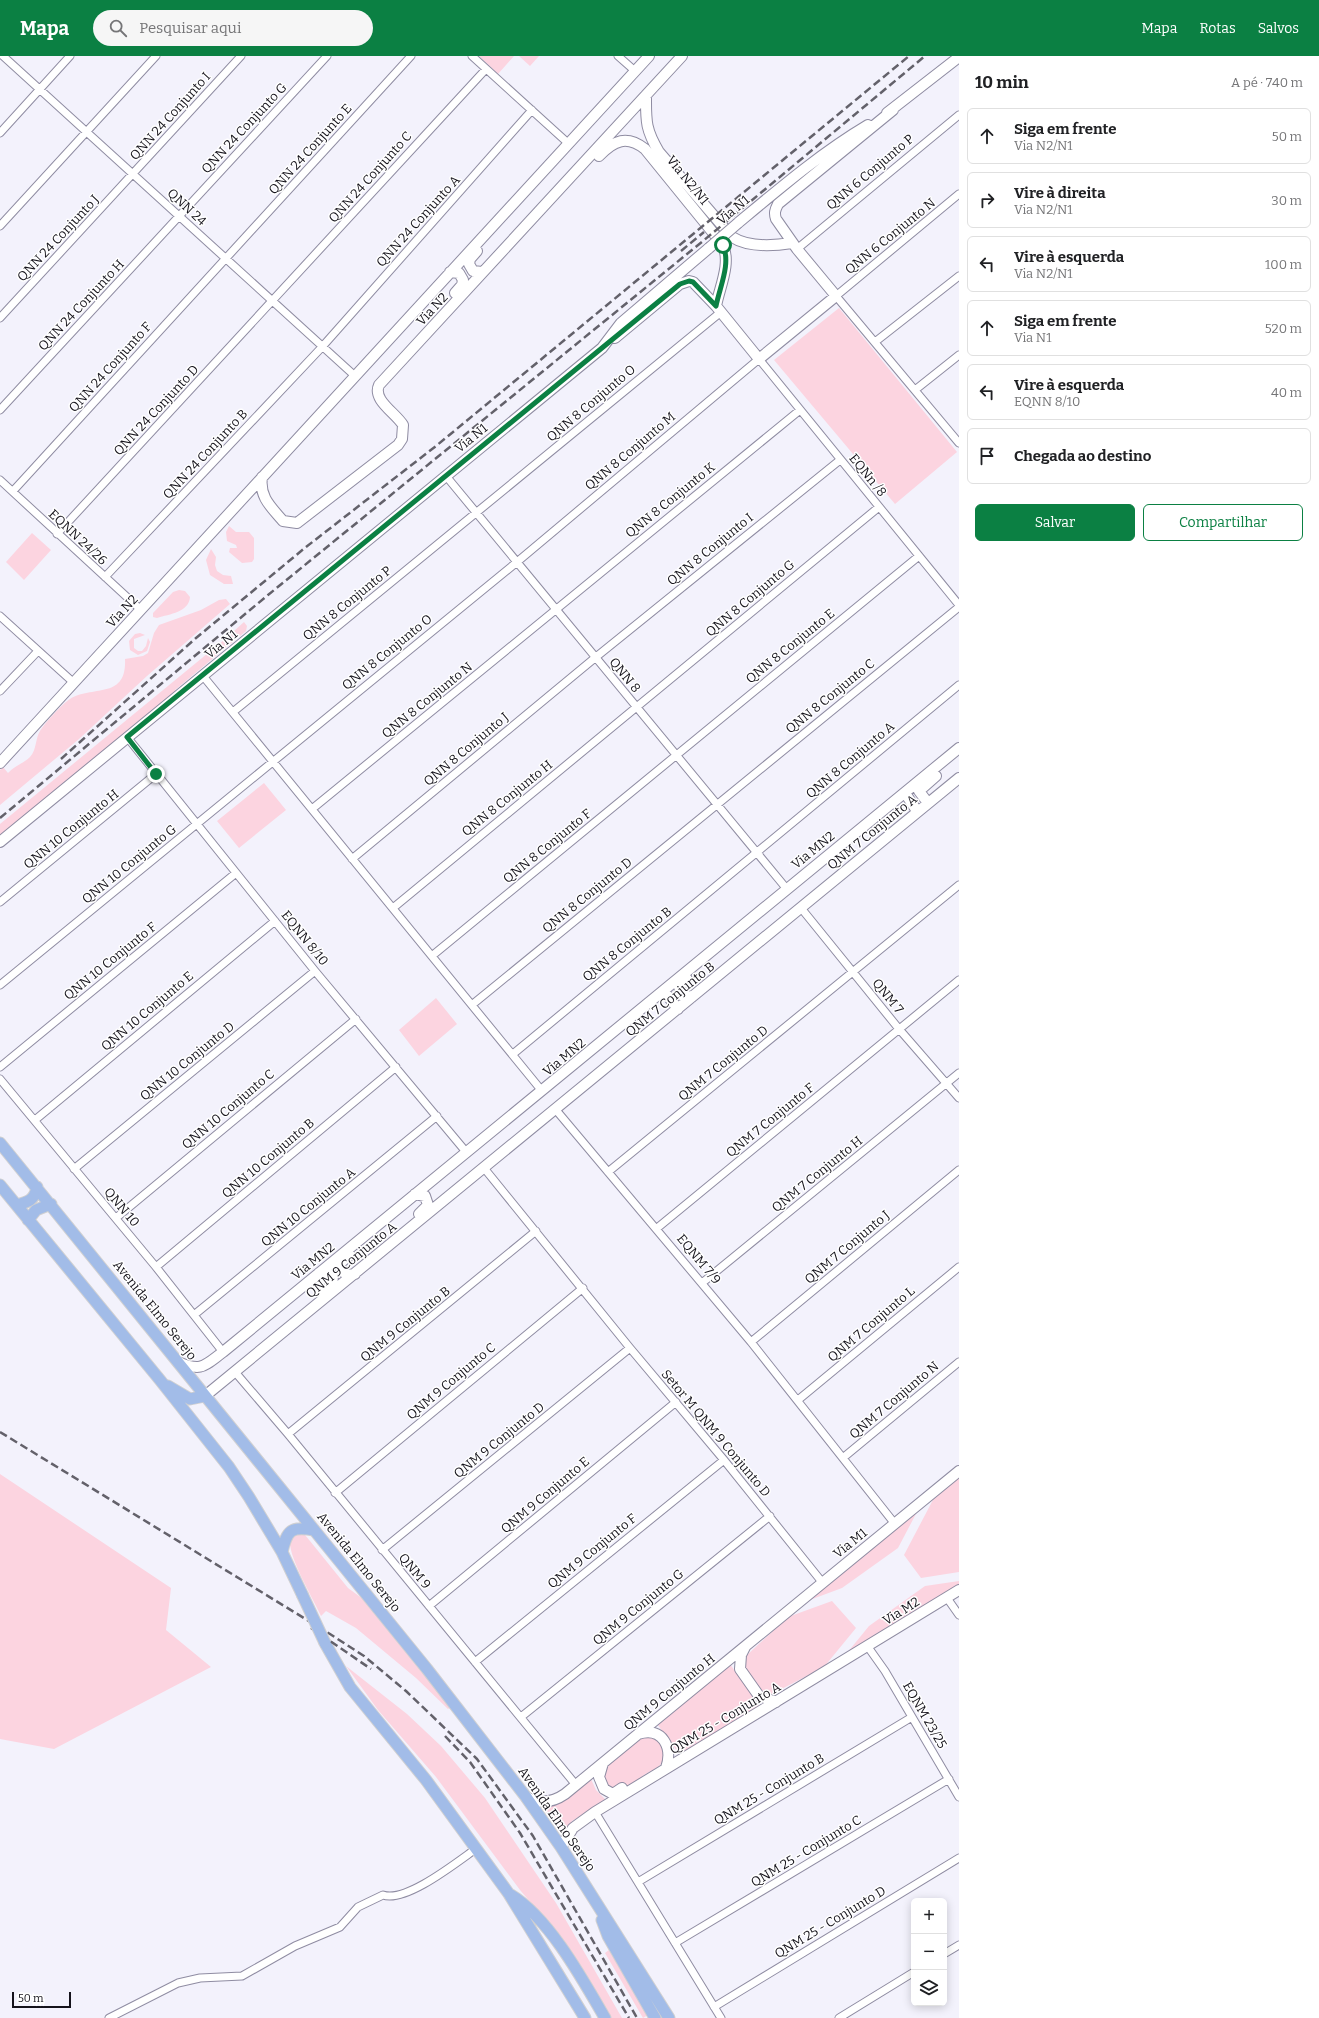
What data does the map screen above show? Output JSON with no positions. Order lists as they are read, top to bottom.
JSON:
{
  "streets": {
    "main road": [
      "Via N2/N1",
      "Via N1",
      "Via N2",
      "QNM 7 Conjunto A",
      "Via MN2",
      "QNM 7 Conjunto B",
      "QNM 9 Conjunto A",
      "Avenida Elmo Serejo",
      "Via M1",
      "Via M2",
      "QNM 9 Conjunto H",
      "QNM 25 - Conjunto A"
    ],
    "street": [
      "QNN 24 Conjunto I",
      "QNN 24 Conjunto G",
      "QNN 24 Conjunto E",
      "QNN 6 Conjunto P",
      "QNN 24 Conjunto C",
      "QNN 24",
      "QNN 24 Conjunto A",
      "QNN 6 Conjunto N",
      "QNN 24 Conjunto J",
      "QNN 24 Conjunto H",
      "QNN 24 Conjunto F",
      "QNN 8 Conjunto O",
      "QNN 24 Conjunto D",
      "QNN 8 Conjunto M",
      "QNN 24 Conjunto B",
      "EQNn /8",
      "QNN 8 Conjunto K",
      "EQNN 24/26",
      "QNN 8 Conjunto I",
      "QNN 8 Conjunto G",
      "QNN 8 Conjunto P",
      "QNN 8 Conjunto E",
      "QNN 8",
      "QNN 8 Conjunto C",
      "QNN 8 Conjunto N",
      "QNN 8 Conjunto J",
      "QNN 8 Conjunto A",
      "QNN 8 Conjunto H",
      "QNN 10 Conjunto H",
      "QNN 8 Conjunto F",
      "QNN 10 Conjunto G",
      "QNN 8 Conjunto D",
      "EQNN 8/10",
      "QNN 8 Conjunto B",
      "QNN 10 Conjunto F",
      "QNM 7",
      "QNN 10 Conjunto E",
      "QNN 10 Conjunto D",
      "QNM 7 Conjunto D",
      "QNN 10 Conjunto C",
      "QNM 7 Conjunto F",
      "QNN 10 Conjunto B",
      "QNM 7 Conjunto H",
      "QNN 10",
      "QNN 10 Conjunto A",
      "QNM 7 Conjunto J",
      "EQNM 7/9",
      "QNM 9 Conjunto B",
      "QNM 7 Conjunto L",
      "QNM 9 Conjunto C",
      "QNM 7 Conjunto N",
      "Setor M QNM 9 Conjunto D",
      "QNM 9 Conjunto D",
      "QNM 9 Conjunto E",
      "QNM 9 Conjunto F",
      "QNM 9",
      "QNM 9 Conjunto G",
      "EQNM 23/25",
      "QNM 25 - Conjunto B",
      "QNM 25 - Conjunto C",
      "QNM 25 - Conjunto D"
    ]
  },
  "crossings": [
    ["QNN 24 Conjunto I", "QNN 24"],
    ["QNN 24 Conjunto I", "QNN 24 Conjunto J"],
    ["QNN 24 Conjunto G", "QNN 24"],
    ["QNN 24 Conjunto G", "QNN 24 Conjunto H"],
    ["QNN 24 Conjunto E", "QNN 24"],
    ["QNN 24 Conjunto E", "QNN 24 Conjunto F"],
    ["QNN 24 Conjunto C", "QNN 24"],
    ["QNN 24 Conjunto C", "QNN 24 Conjunto D"],
    ["Via N2/N1", "Via N2"],
    ["Via N2/N1", "QNN 8 Conjunto O"],
    ["QNN 24", "QNN 24 Conjunto A"],
    ["QNN 24", "QNN 24 Conjunto J"],
    ["QNN 24", "QNN 24 Conjunto H"],
    ["QNN 24", "Via N2"],
    ["QNN 24", "QNN 24 Conjunto F"],
    ["QNN 24", "QNN 24 Conjunto D"],
    ["QNN 24", "QNN 24 Conjunto B"],
    ["Via N1", "QNN 8"],
    ["Via N1", "EQNN 8/10"],
    ["QNN 24 Conjunto A", "QNN 24 Conjunto B"],
    ["Via N2", "EQNN 24/26"],
    ["QNN 24 Conjunto F", "EQNN 24/26"],
    ["QNN 8 Conjunto O", "QNN 8 Conjunto M"],
    ["QNN 8 Conjunto O", "QNN 8 Conjunto P"],
    ["QNN 8 Conjunto O", "QNN 8"],
    ["QNN 8 Conjunto O", "QNN 10 Conjunto G"],
    ["QNN 24 Conjunto D", "EQNN 24/26"],
    ["QNN 8 Conjunto M", "EQNn /8"],
    ["QNN 8 Conjunto M", "QNN 8"],
    ["QNN 24 Conjunto B", "EQNN 24/26"],
    ["EQNn /8", "QNN 8 Conjunto K"],
    ["EQNn /8", "QNN 8 Conjunto I"],
    ["EQNn /8", "QNN 8 Conjunto G"],
    ["EQNn /8", "QNN 8 Conjunto E"],
    ["EQNn /8", "QNN 8 Conjunto C"],
    ["QNN 8 Conjunto K", "QNN 8"],
    ["QNN 8 Conjunto K", "QNN 8 Conjunto N"],
    ["QNN 8 Conjunto I", "QNN 8"],
    ["QNN 8 Conjunto I", "QNN 8 Conjunto J"],
    ["QNN 8 Conjunto G", "QNN 8"],
    ["QNN 8 Conjunto G", "QNN 8 Conjunto H"],
    ["QNN 8 Conjunto P", "QNN 8"],
    ["QNN 8 Conjunto E", "QNN 8"],
    ["QNN 8 Conjunto E", "QNN 8 Conjunto F"],
    ["QNN 8", "QNN 8 Conjunto C"],
    ["QNN 8", "QNN 8 Conjunto N"],
    ["QNN 8", "QNN 8 Conjunto J"],
    ["QNN 8", "QNN 8 Conjunto A"],
    ["QNN 8", "QNN 8 Conjunto H"],
    ["QNN 8", "QNN 8 Conjunto F"],
    ["QNN 8", "Via MN2"],
    ["QNN 8", "QNN 8 Conjunto D"],
    ["QNN 8", "QNN 8 Conjunto B"],
    ["QNN 8 Conjunto C", "QNN 8 Conjunto D"],
    ["QNN 8 Conjunto A", "QNN 8 Conjunto B"],
    ["QNN 10 Conjunto H", "EQNN 8/10"],
    ["QNM 7 Conjunto A", "QNM 7"],
    ["QNM 7 Conjunto A", "QNM 7 Conjunto B"],
    ["Via MN2", "EQNN 8/10"],
    ["Via MN2", "QNN 10"],
    ["Via MN2", "Avenida Elmo Serejo"],
    ["QNN 10 Conjunto G", "EQNN 8/10"],
    ["EQNN 8/10", "QNN 10 Conjunto F"],
    ["EQNN 8/10", "QNN 10 Conjunto E"],
    ["EQNN 8/10", "QNN 10 Conjunto D"],
    ["EQNN 8/10", "QNN 10 Conjunto C"],
    ["EQNN 8/10", "QNN 10 Conjunto B"],
    ["EQNN 8/10", "QNN 10 Conjunto A"],
    ["QNM 7", "QNM 7 Conjunto B"],
    ["QNM 7", "QNM 7 Conjunto D"],
    ["QNM 7", "QNM 7 Conjunto F"],
    ["QNM 7", "QNM 7 Conjunto H"],
    ["QNM 7 Conjunto B", "EQNM 7/9"],
    ["QNN 10 Conjunto E", "QNN 10"],
    ["QNN 10 Conjunto D", "QNN 10"],
    ["QNM 7 Conjunto D", "EQNM 7/9"],
    ["QNN 10 Conjunto C", "QNN 10"],
    ["QNM 7 Conjunto F", "EQNM 7/9"],
    ["QNN 10 Conjunto B", "QNN 10"],
    ["QNM 7 Conjunto H", "EQNM 7/9"],
    ["QNN 10", "QNN 10 Conjunto A"],
    ["QNM 7 Conjunto J", "EQNM 7/9"],
    ["EQNM 7/9", "QNM 7 Conjunto L"],
    ["EQNM 7/9", "QNM 7 Conjunto N"],
    ["EQNM 7/9", "Via M1"],
    ["QNM 9 Conjunto A", "Avenida Elmo Serejo"],
    ["QNM 9 Conjunto A", "Setor M QNM 9 Conjunto D"],
    ["QNM 9 Conjunto A", "QNM 9"],
    ["Avenida Elmo Serejo", "QNM 9 Conjunto H"],
    ["Avenida Elmo Serejo", "QNM 25 - Conjunto A"],
    ["QNM 9 Conjunto B", "Setor M QNM 9 Conjunto D"],
    ["QNM 9 Conjunto B", "QNM 9"],
    ["QNM 9 Conjunto C", "Setor M QNM 9 Conjunto D"],
    ["QNM 9 Conjunto C", "QNM 9"],
    ["Setor M QNM 9 Conjunto D", "QNM 9 Conjunto D"],
    ["Setor M QNM 9 Conjunto D", "QNM 9 Conjunto E"],
    ["Setor M QNM 9 Conjunto D", "Via M1"],
    ["Setor M QNM 9 Conjunto D", "QNM 9 Conjunto F"],
    ["Setor M QNM 9 Conjunto D", "QNM 9 Conjunto G"],
    ["Setor M QNM 9 Conjunto D", "QNM 9 Conjunto H"],
    ["QNM 9 Conjunto D", "QNM 9"],
    ["QNM 9 Conjunto E", "QNM 9"],
    ["Via M1", "QNM 9 Conjunto H"],
    ["QNM 9 Conjunto F", "QNM 9"],
    ["QNM 9", "QNM 9 Conjunto G"],
    ["QNM 9", "QNM 9 Conjunto H"],
    ["Via M2", "EQNM 23/25"],
    ["Via M2", "QNM 25 - Conjunto A"],
    ["EQNM 23/25", "QNM 25 - Conjunto A"],
    ["EQNM 23/25", "QNM 25 - Conjunto B"],
    ["EQNM 23/25", "QNM 25 - Conjunto C"]
  ],
  "scale_bar": "50 m",
  "page": {
    "header": "Mapa",
    "search": "Pesquisar aqui",
    "nav": ["Mapa", "Rotas", "Salvos"],
    "heading": ["10 min", "A pé · 740 m"],
    "list": [
      ["Siga em frente", "Via N2/N1", "50 m"],
      ["Vire à direita", "Via N2/N1", "30 m"],
      ["Vire à esquerda", "Via N2/N1", "100 m"],
      ["Siga em frente", "Via N1", "520 m"],
      ["Vire à esquerda", "EQNN 8/10", "40 m"],
      "Chegada ao destino"
    ],
    "buttons": ["Salvar", "Compartilhar"],
    "map_buttons": ["+", "−"],
    "scale": "50 m"
  }
}
